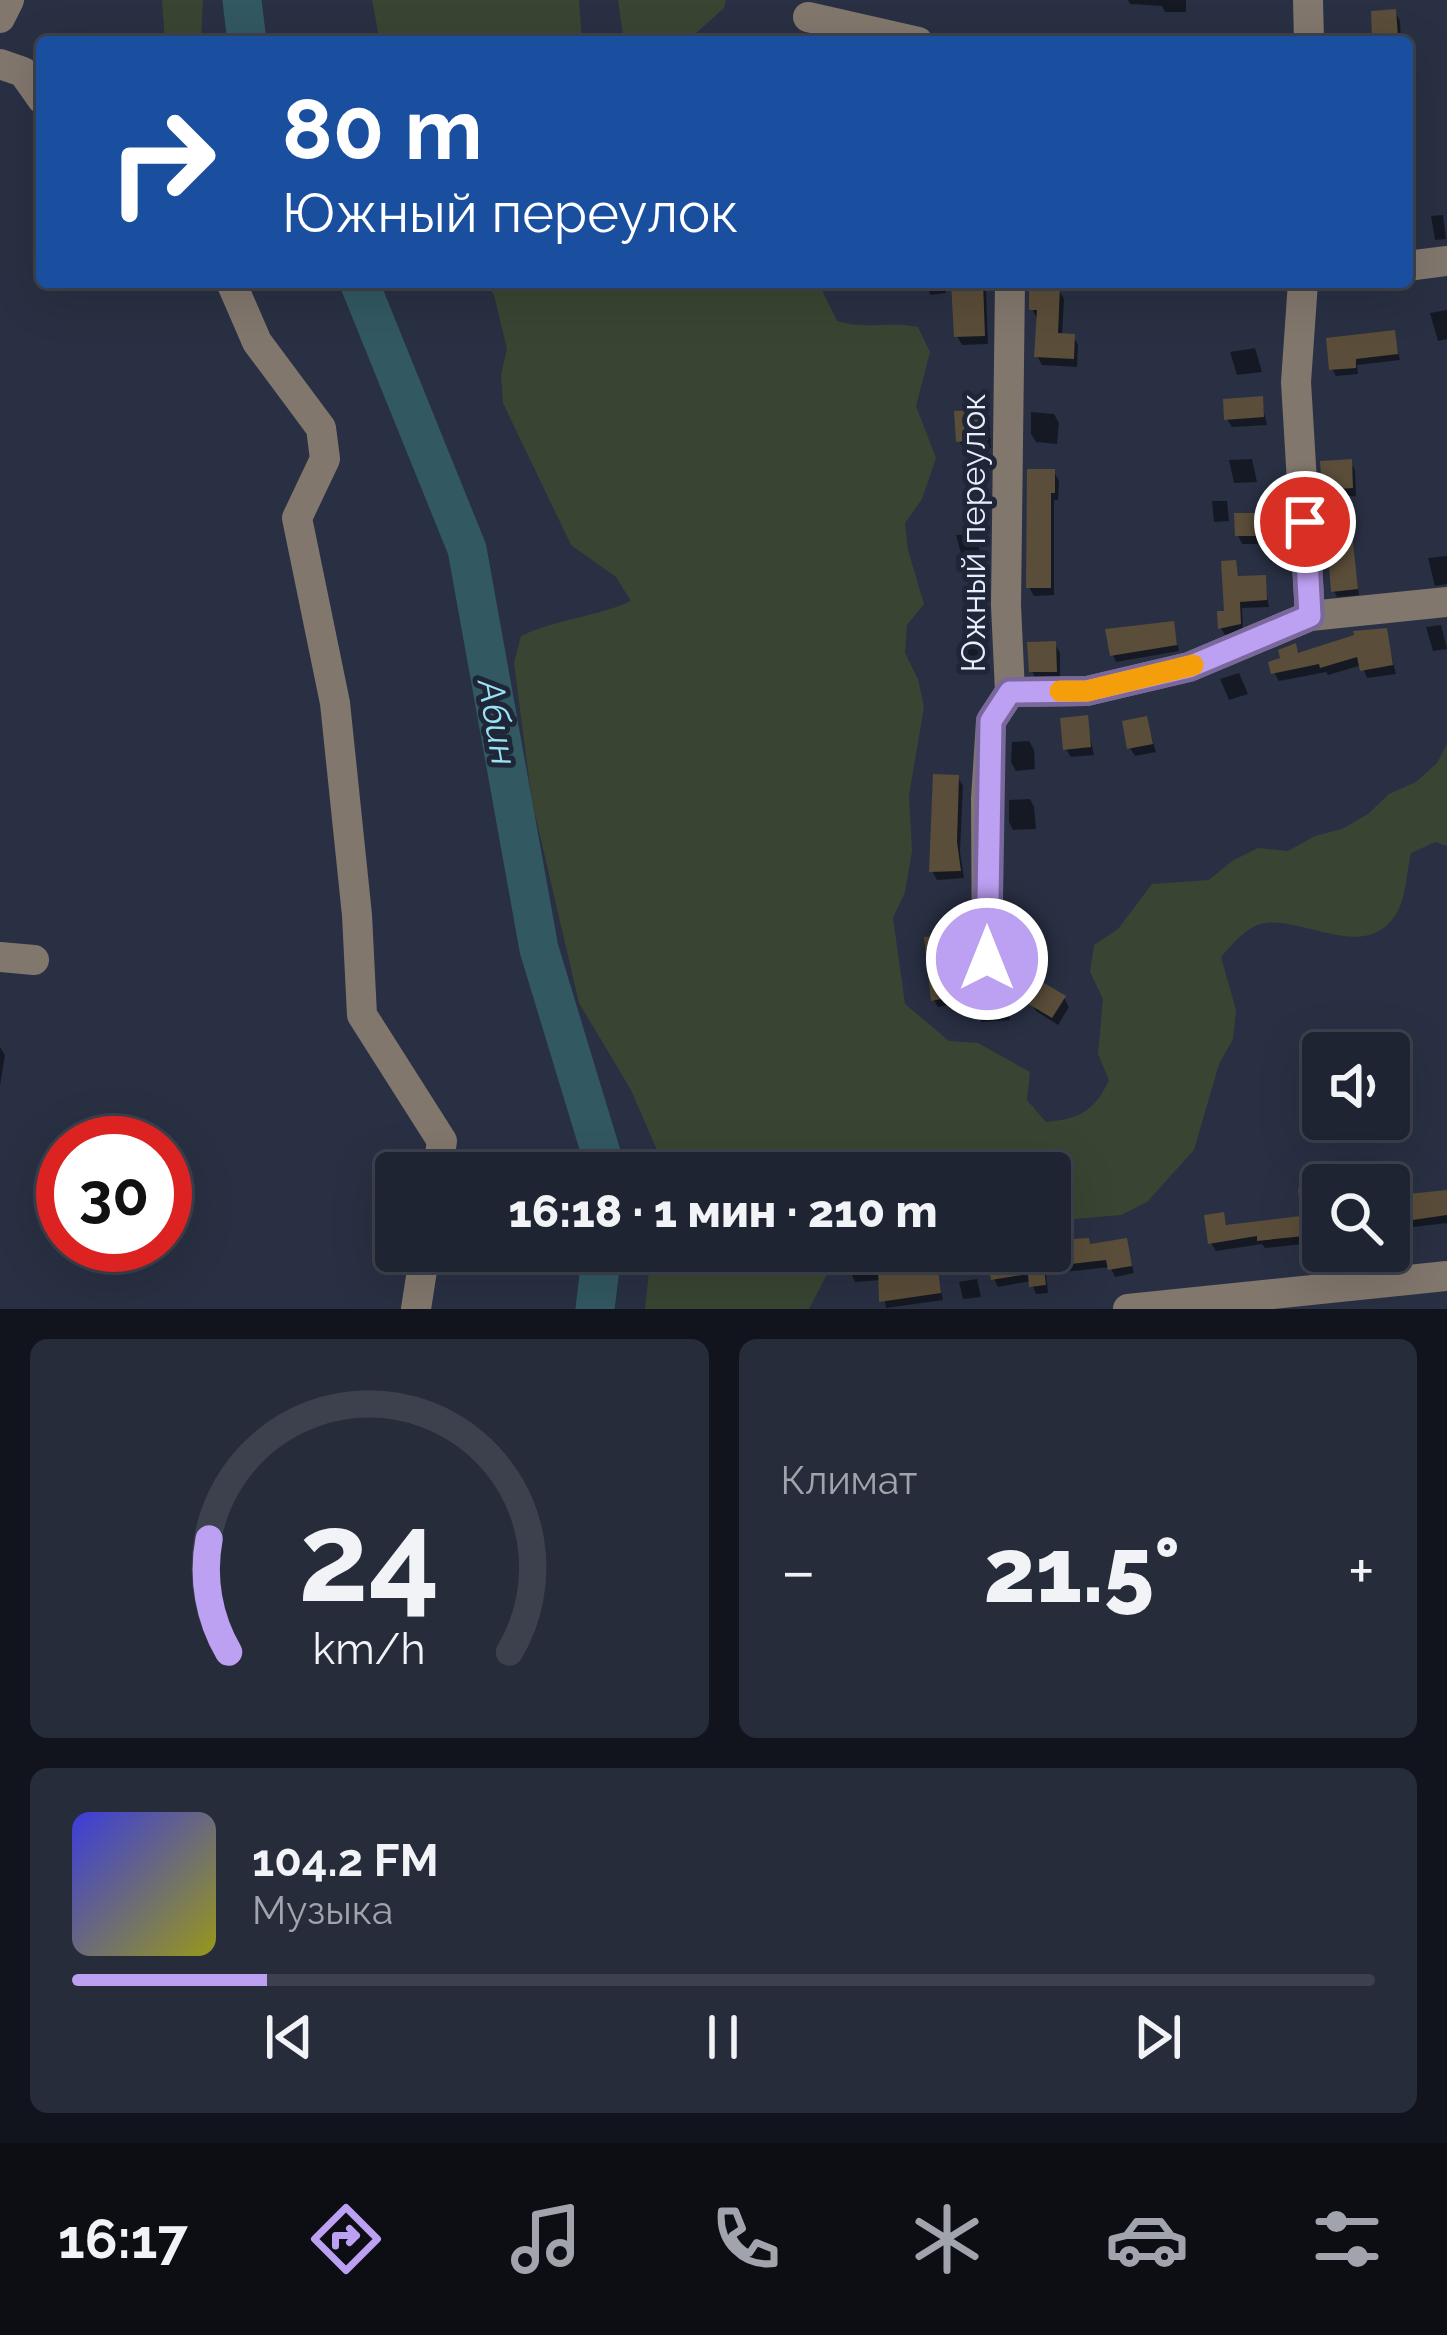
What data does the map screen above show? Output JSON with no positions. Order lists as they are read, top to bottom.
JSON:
{
  "streets": {
    "street": ["Южный переулок"]
  },
  "water": ["Абин"],
  "page": {
    "turn": ["80 m", "Южный переулок"],
    "limit": "30",
    "trip": "16:18 · 1 мин · 210 m",
    "tile": "Климат",
    "heat": ["−", "21.5°", "+"],
    "song": ["104.2 FM", "Музыка"],
    "tabs": "16:17",
    "gauge": ["24", "km/h"]
  }
}
